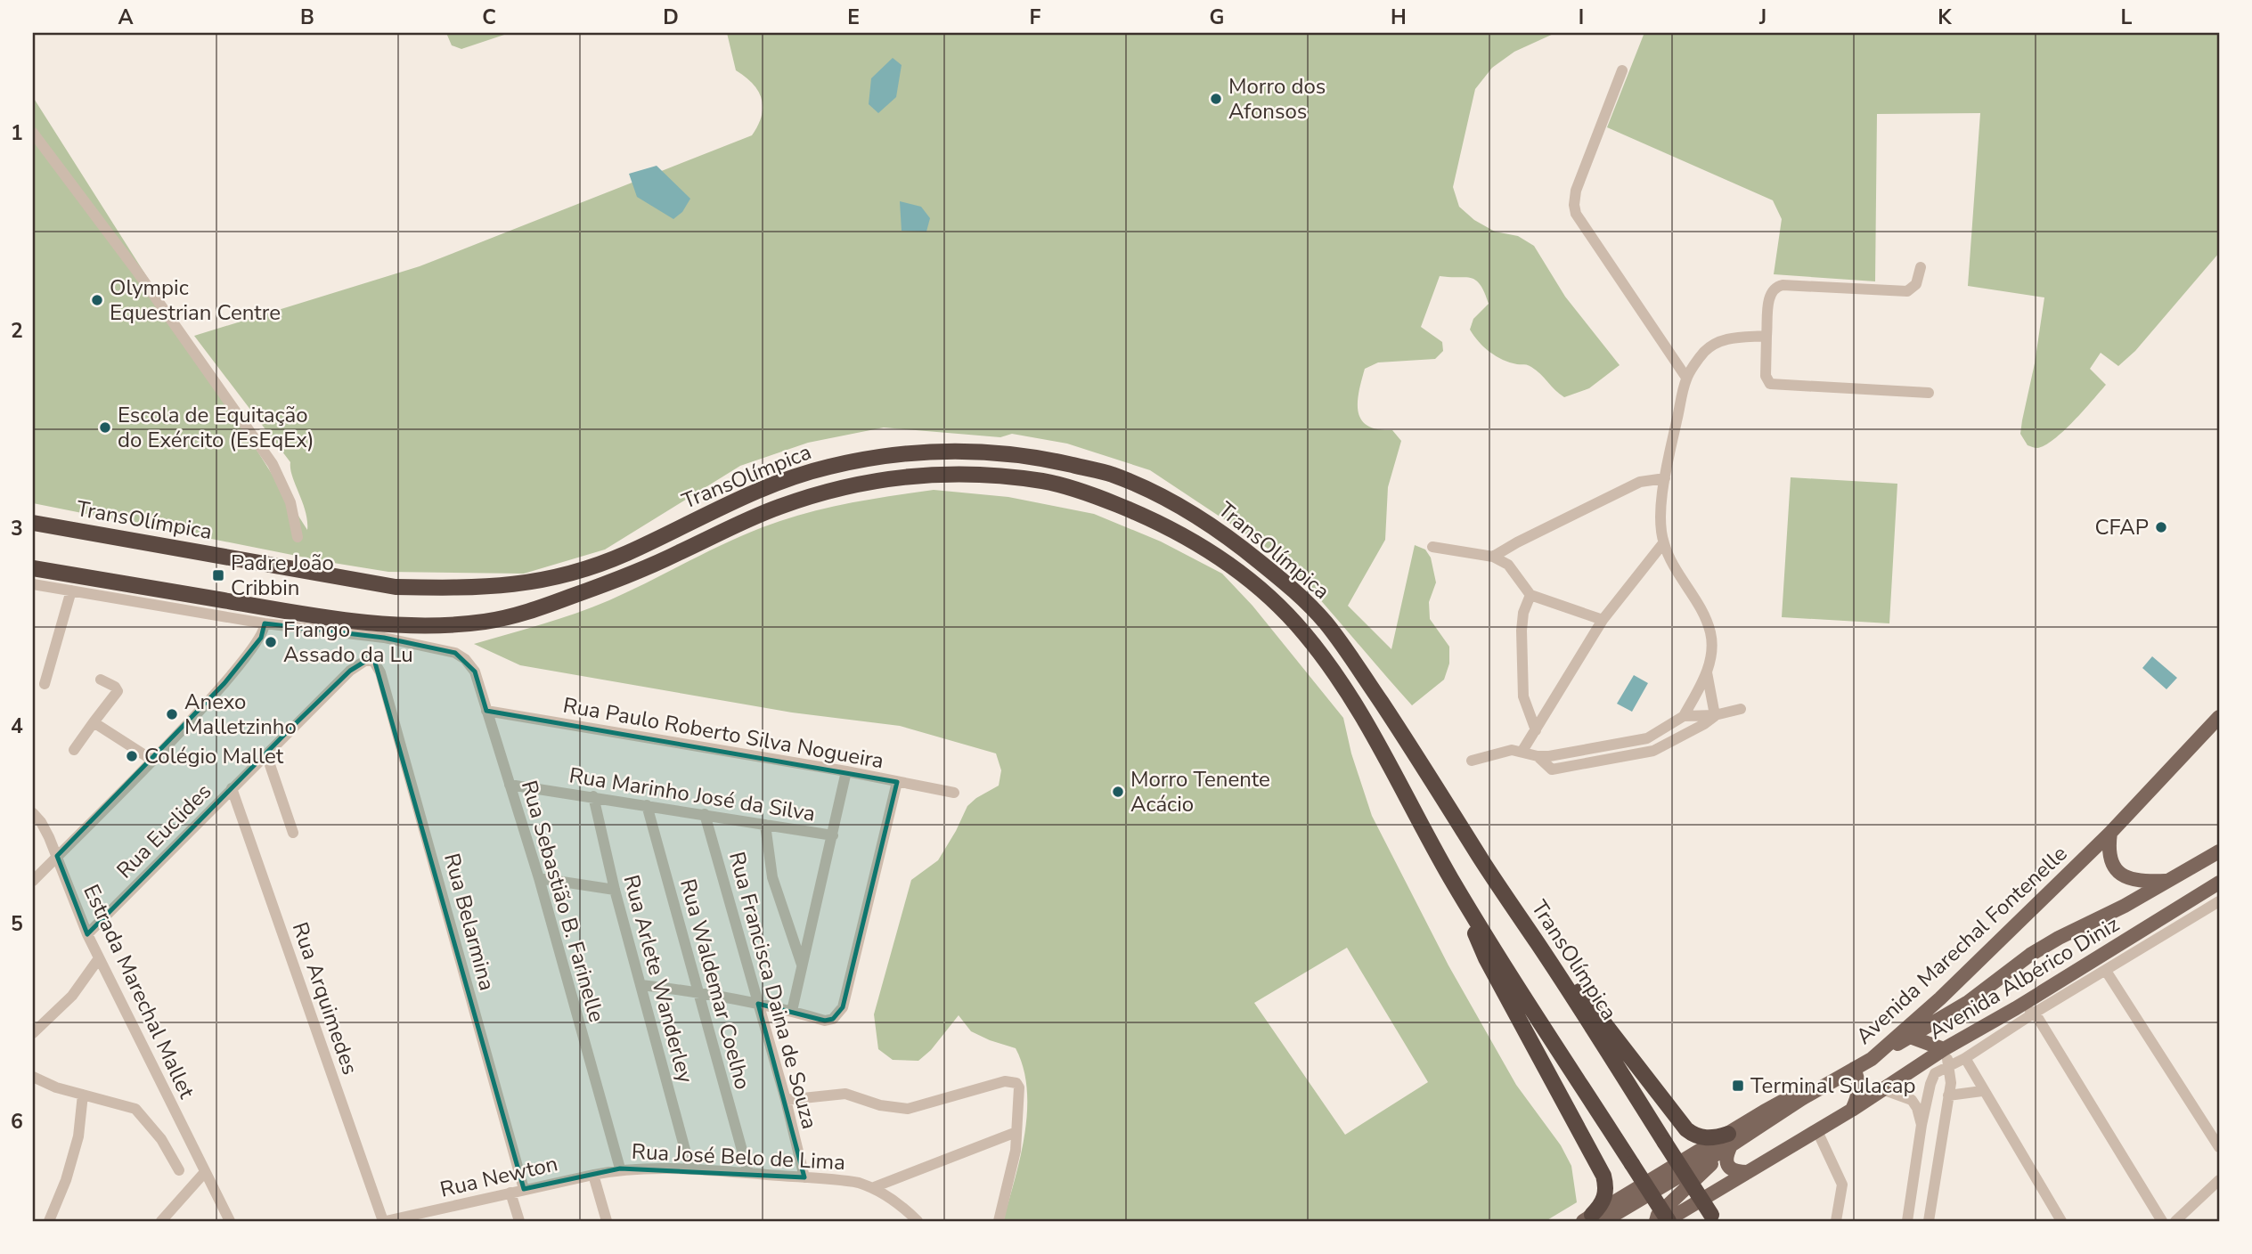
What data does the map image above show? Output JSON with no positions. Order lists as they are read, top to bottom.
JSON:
{
  "streets": {
    "highway": ["TransOlímpica"],
    "main road": ["Avenida Marechal Fontenelle", "Avenida Albérico Diniz"],
    "street": [
      "Rua Paulo Roberto Silva Nogueira",
      "Rua Marinho José da Silva",
      "Rua Euclides",
      "Rua Sebastião B. Farinelle",
      "Rua Belarmina",
      "Rua Arlete Wanderley",
      "Rua Waldemar Coelho",
      "Rua Francisca Daina de Souza",
      "Estrada Marechal Mallet",
      "Rua Arquimedes",
      "Rua José Belo de Lima",
      "Rua Newton"
    ]
  },
  "crossings": [
    ["Rua Paulo Roberto Silva Nogueira", "Rua Sebastião B. Farinelle"],
    ["Rua Marinho José da Silva", "Rua Sebastião B. Farinelle"],
    ["Rua Marinho José da Silva", "Rua Arlete Wanderley"],
    ["Rua Marinho José da Silva", "Rua Waldemar Coelho"],
    ["Rua Marinho José da Silva", "Rua Francisca Daina de Souza"],
    ["Rua Euclides", "Rua Belarmina"],
    ["Rua Euclides", "Estrada Marechal Mallet"],
    ["Rua Euclides", "Rua Arquimedes"],
    ["Rua Sebastião B. Farinelle", "Rua José Belo de Lima"],
    ["Rua Sebastião B. Farinelle", "Rua Newton"],
    ["Rua Belarmina", "Rua Newton"],
    ["Avenida Marechal Fontenelle", "Avenida Albérico Diniz"],
    ["Rua Arlete Wanderley", "Rua José Belo de Lima"],
    ["Rua Waldemar Coelho", "Rua José Belo de Lima"],
    ["Rua Francisca Daina de Souza", "Rua José Belo de Lima"],
    ["Rua Arquimedes", "Rua Newton"],
    ["Rua José Belo de Lima", "Rua Newton"]
  ],
  "places": {
    "other": [
      "Morro dos Afonsos",
      "Olympic Equestrian Centre",
      "Escola de Equitação do Exército (EsEqEx)",
      "CFAP",
      "Frango Assado da Lu",
      "Anexo Malletzinho",
      "Colégio Mallet",
      "Morro Tenente Acácio"
    ],
    "transit": ["Padre João Cribbin", "Terminal Sulacap"]
  },
  "grid": {
    "columns": [
      "A",
      "B",
      "C",
      "D",
      "E",
      "F",
      "G",
      "H",
      "I",
      "J",
      "K",
      "L"
    ],
    "rows": [
      "1",
      "2",
      "3",
      "4",
      "5",
      "6"
    ]
  }
}
